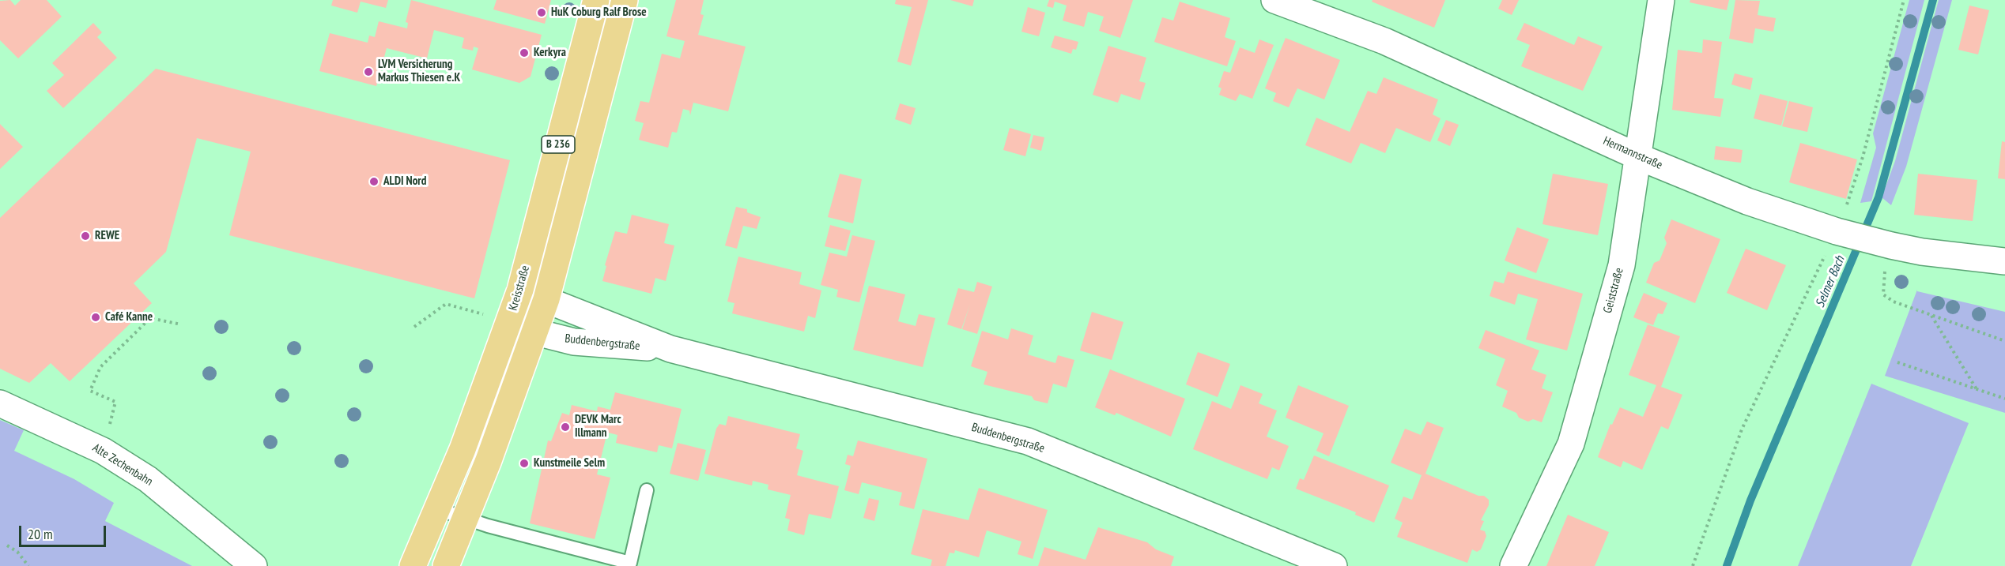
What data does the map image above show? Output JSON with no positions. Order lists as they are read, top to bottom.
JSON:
{
  "streets": {
    "main road": ["B 236", "Kreisstraße"],
    "street": [
      "Hermannstraße",
      "Geiststraße",
      "Buddenbergstraße",
      "Alte Zechenbahn"
    ]
  },
  "crossings": [
    ["Hermannstraße", "Geiststraße"],
    ["Kreisstraße", "Buddenbergstraße"]
  ],
  "water": ["Selmer Bach"],
  "places": [
    "HuK Coburg Ralf Brose",
    "Kerkyra",
    "LVM Versicherung Markus Thiesen e.K",
    "ALDI Nord",
    "REWE",
    "Café Kanne",
    "DEVK Marc Illmann",
    "Kunstmeile Selm"
  ],
  "scale_bar": "20 m"
}
